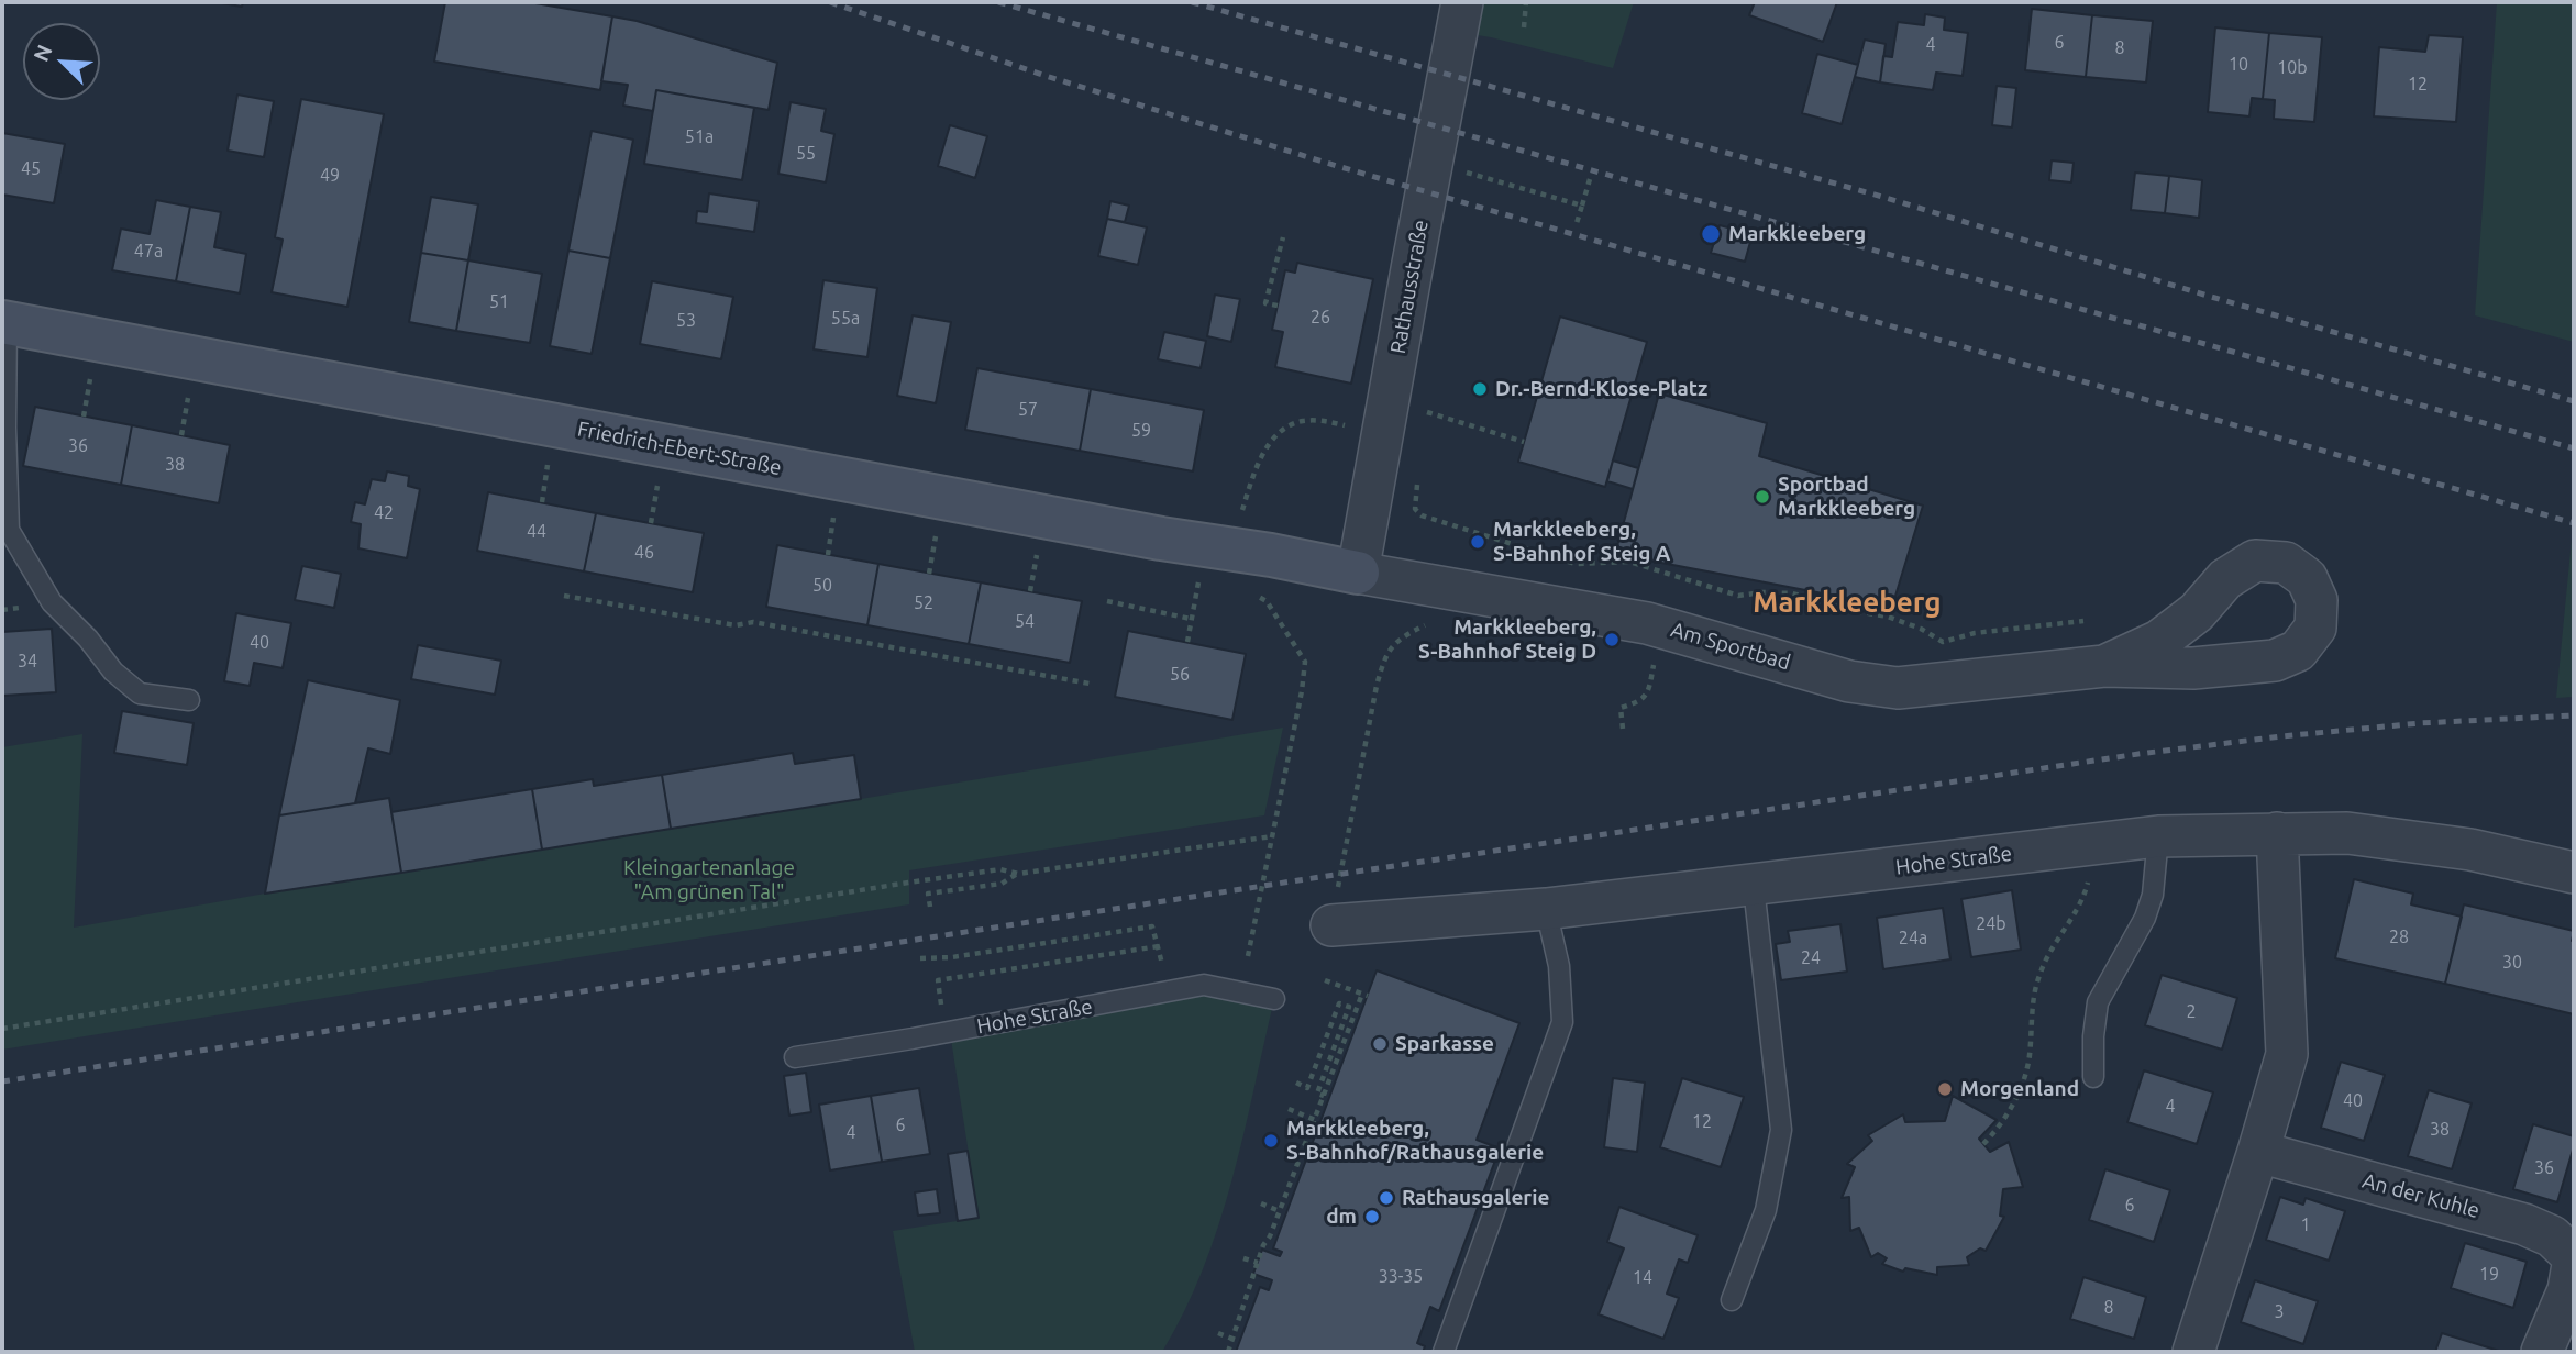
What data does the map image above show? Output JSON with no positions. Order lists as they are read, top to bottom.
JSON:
{
  "streets": {
    "street": [
      "Rathausstraße",
      "Friedrich-Ebert-Straße",
      "Am Sportbad",
      "Hohe Straße",
      "An der Kuhle"
    ]
  },
  "crossings": [
    ["Rathausstraße", "Friedrich-Ebert-Straße"],
    ["Rathausstraße", "Am Sportbad"],
    ["Friedrich-Ebert-Straße", "Am Sportbad"]
  ],
  "districts": ["Markkleeberg"],
  "parks": ["Kleingartenanlage \"Am grünen Tal\""],
  "places": [
    "Markkleeberg",
    "Dr.-Bernd-Klose-Platz",
    "Sportbad Markkleeberg",
    "Markkleeberg, S-Bahnhof Steig A",
    "Markkleeberg, S-Bahnhof Steig D",
    "Sparkasse",
    "Morgenland",
    "Markkleeberg, S-Bahnhof/Rathausgalerie",
    "Rathausgalerie",
    "dm"
  ],
  "house_numbers": [
    "6",
    "4",
    "8",
    "10",
    "10b",
    "12",
    "51a",
    "55",
    "45",
    "49",
    "47a",
    "51",
    "26",
    "55a",
    "53",
    "57",
    "59",
    "36",
    "38",
    "42",
    "44",
    "46",
    "50",
    "52",
    "54",
    "40",
    "34",
    "56",
    "24b",
    "28",
    "24a",
    "24",
    "30",
    "2",
    "40",
    "4",
    "12",
    "6",
    "38",
    "4",
    "36",
    "6",
    "1",
    "19",
    "33-35",
    "14",
    "8",
    "3"
  ],
  "north": "top left"
}
